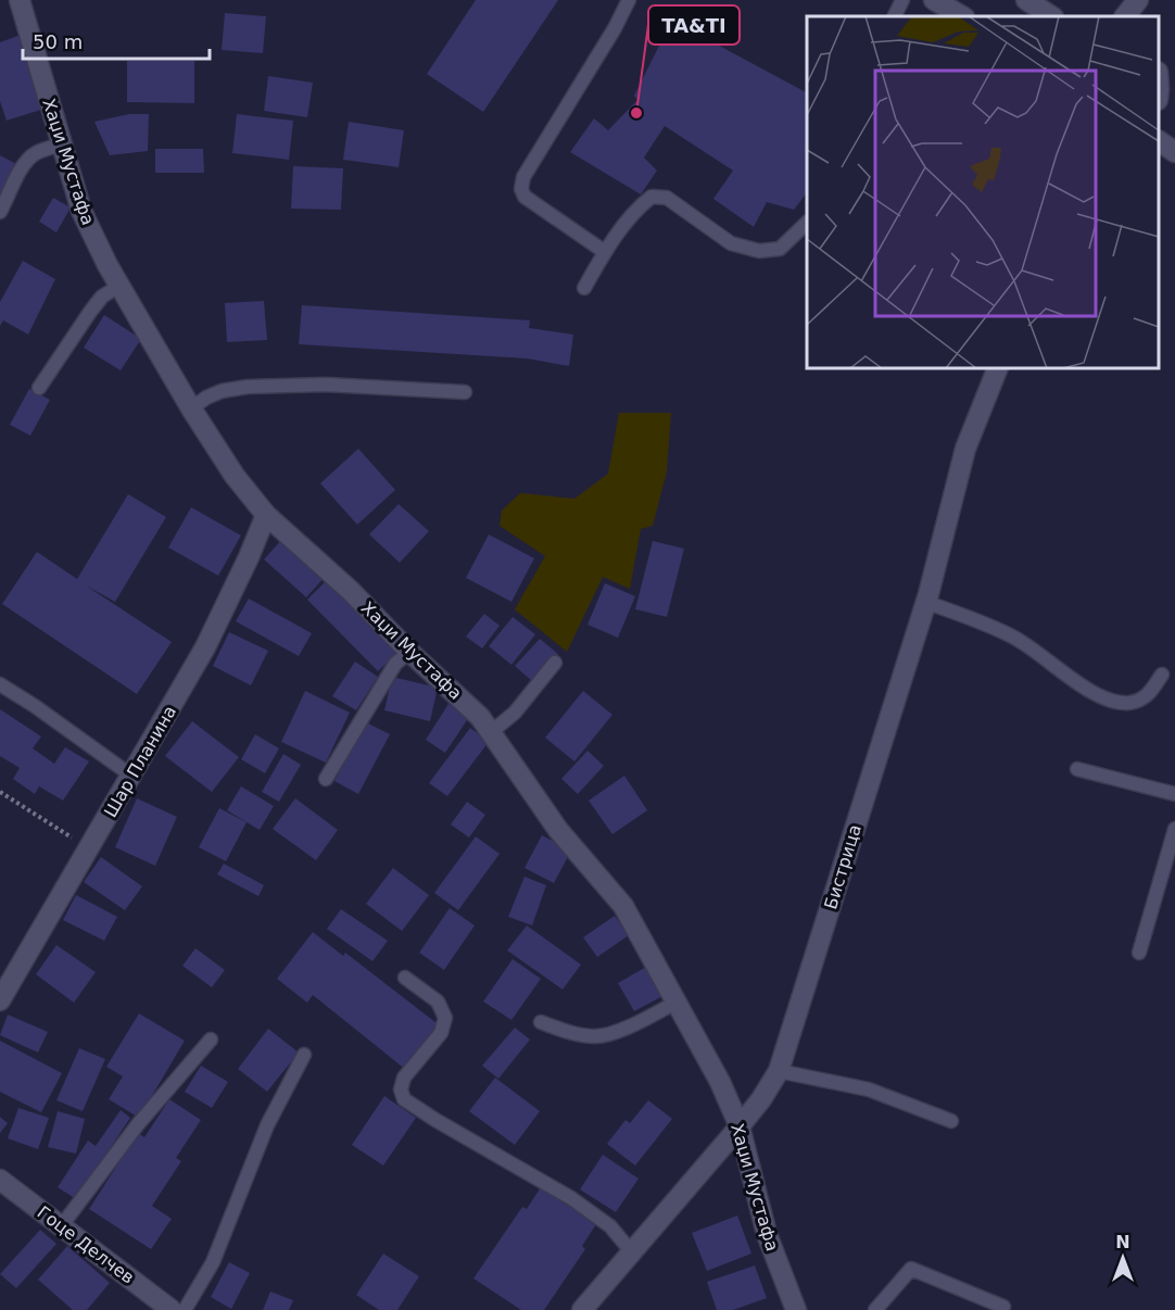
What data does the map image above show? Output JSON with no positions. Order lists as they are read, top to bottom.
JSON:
{
  "streets": {
    "street": [
      "Хаџи Мустафа",
      "Шар Планина",
      "Бистрица",
      "Гоце Делчев"
    ]
  },
  "crossings": [
    ["Хаџи Мустафа", "Шар Планина"],
    ["Хаџи Мустафа", "Бистрица"]
  ],
  "places": ["TA&TI"],
  "scale_bar": "50 m",
  "north": "top"
}
